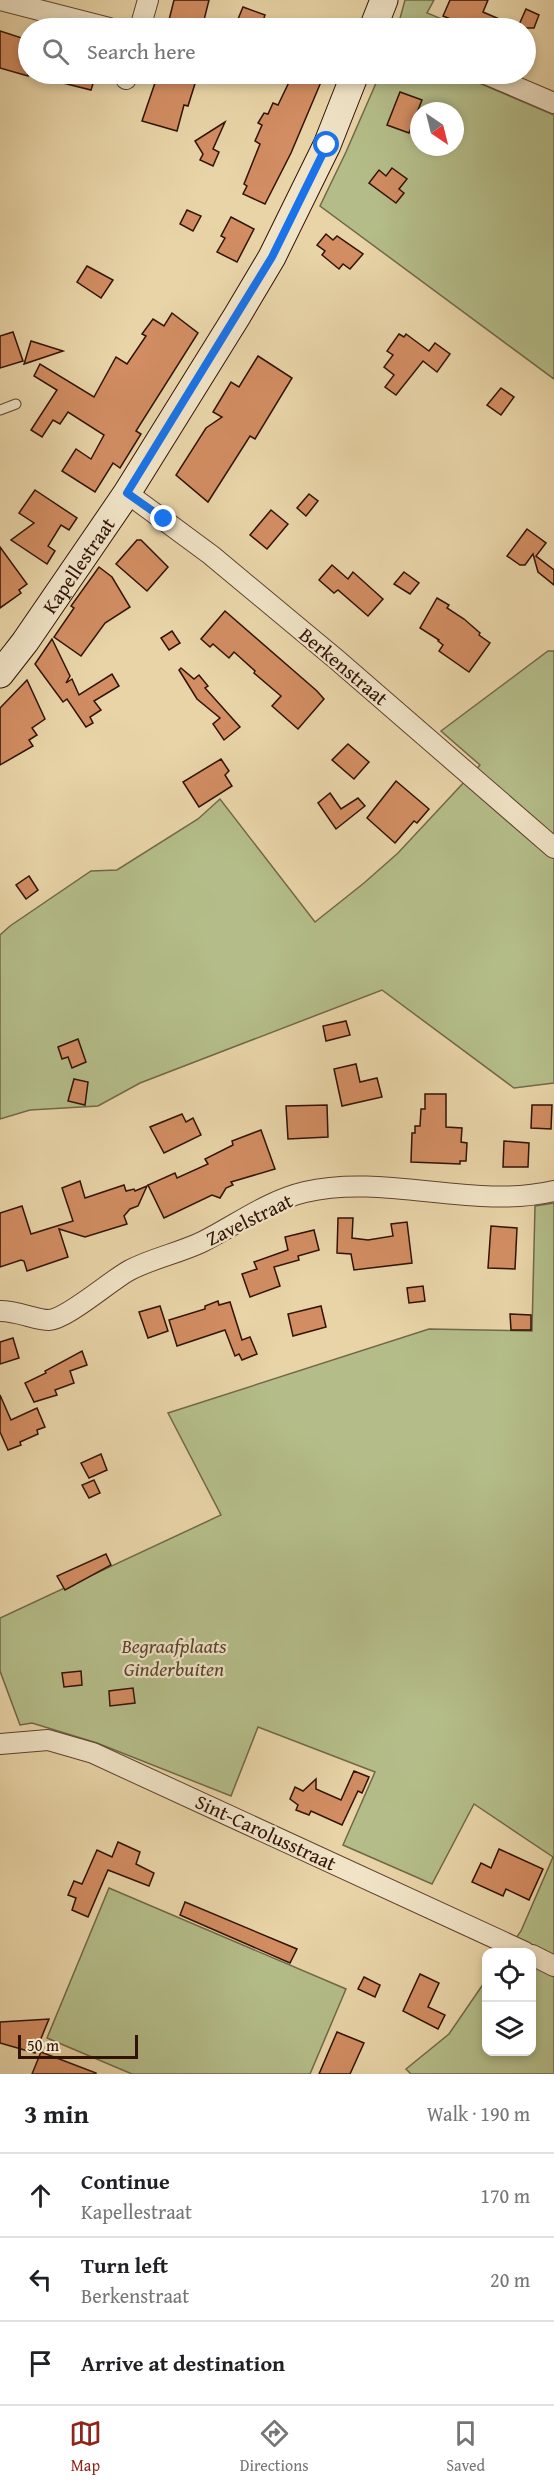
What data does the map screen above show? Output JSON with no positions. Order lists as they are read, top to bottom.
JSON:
{
  "streets": {
    "street": [
      "Kapellestraat",
      "Berkenstraat",
      "Zavelstraat",
      "Sint-Carolusstraat"
    ]
  },
  "crossings": [
    ["Kapellestraat", "Berkenstraat"]
  ],
  "parks": ["Begraafplaats Ginderbuiten"],
  "scale_bar": "50 m",
  "north": "bottom right",
  "page": {
    "search": "Search here",
    "scale": "50 m",
    "heading": ["3 min", "Walk · 190 m"],
    "list": [
      ["Continue", "Kapellestraat", "170 m"],
      ["Turn left", "Berkenstraat", "20 m"],
      "Arrive at destination"
    ],
    "nav": ["Map", "Directions", "Saved"]
  }
}
